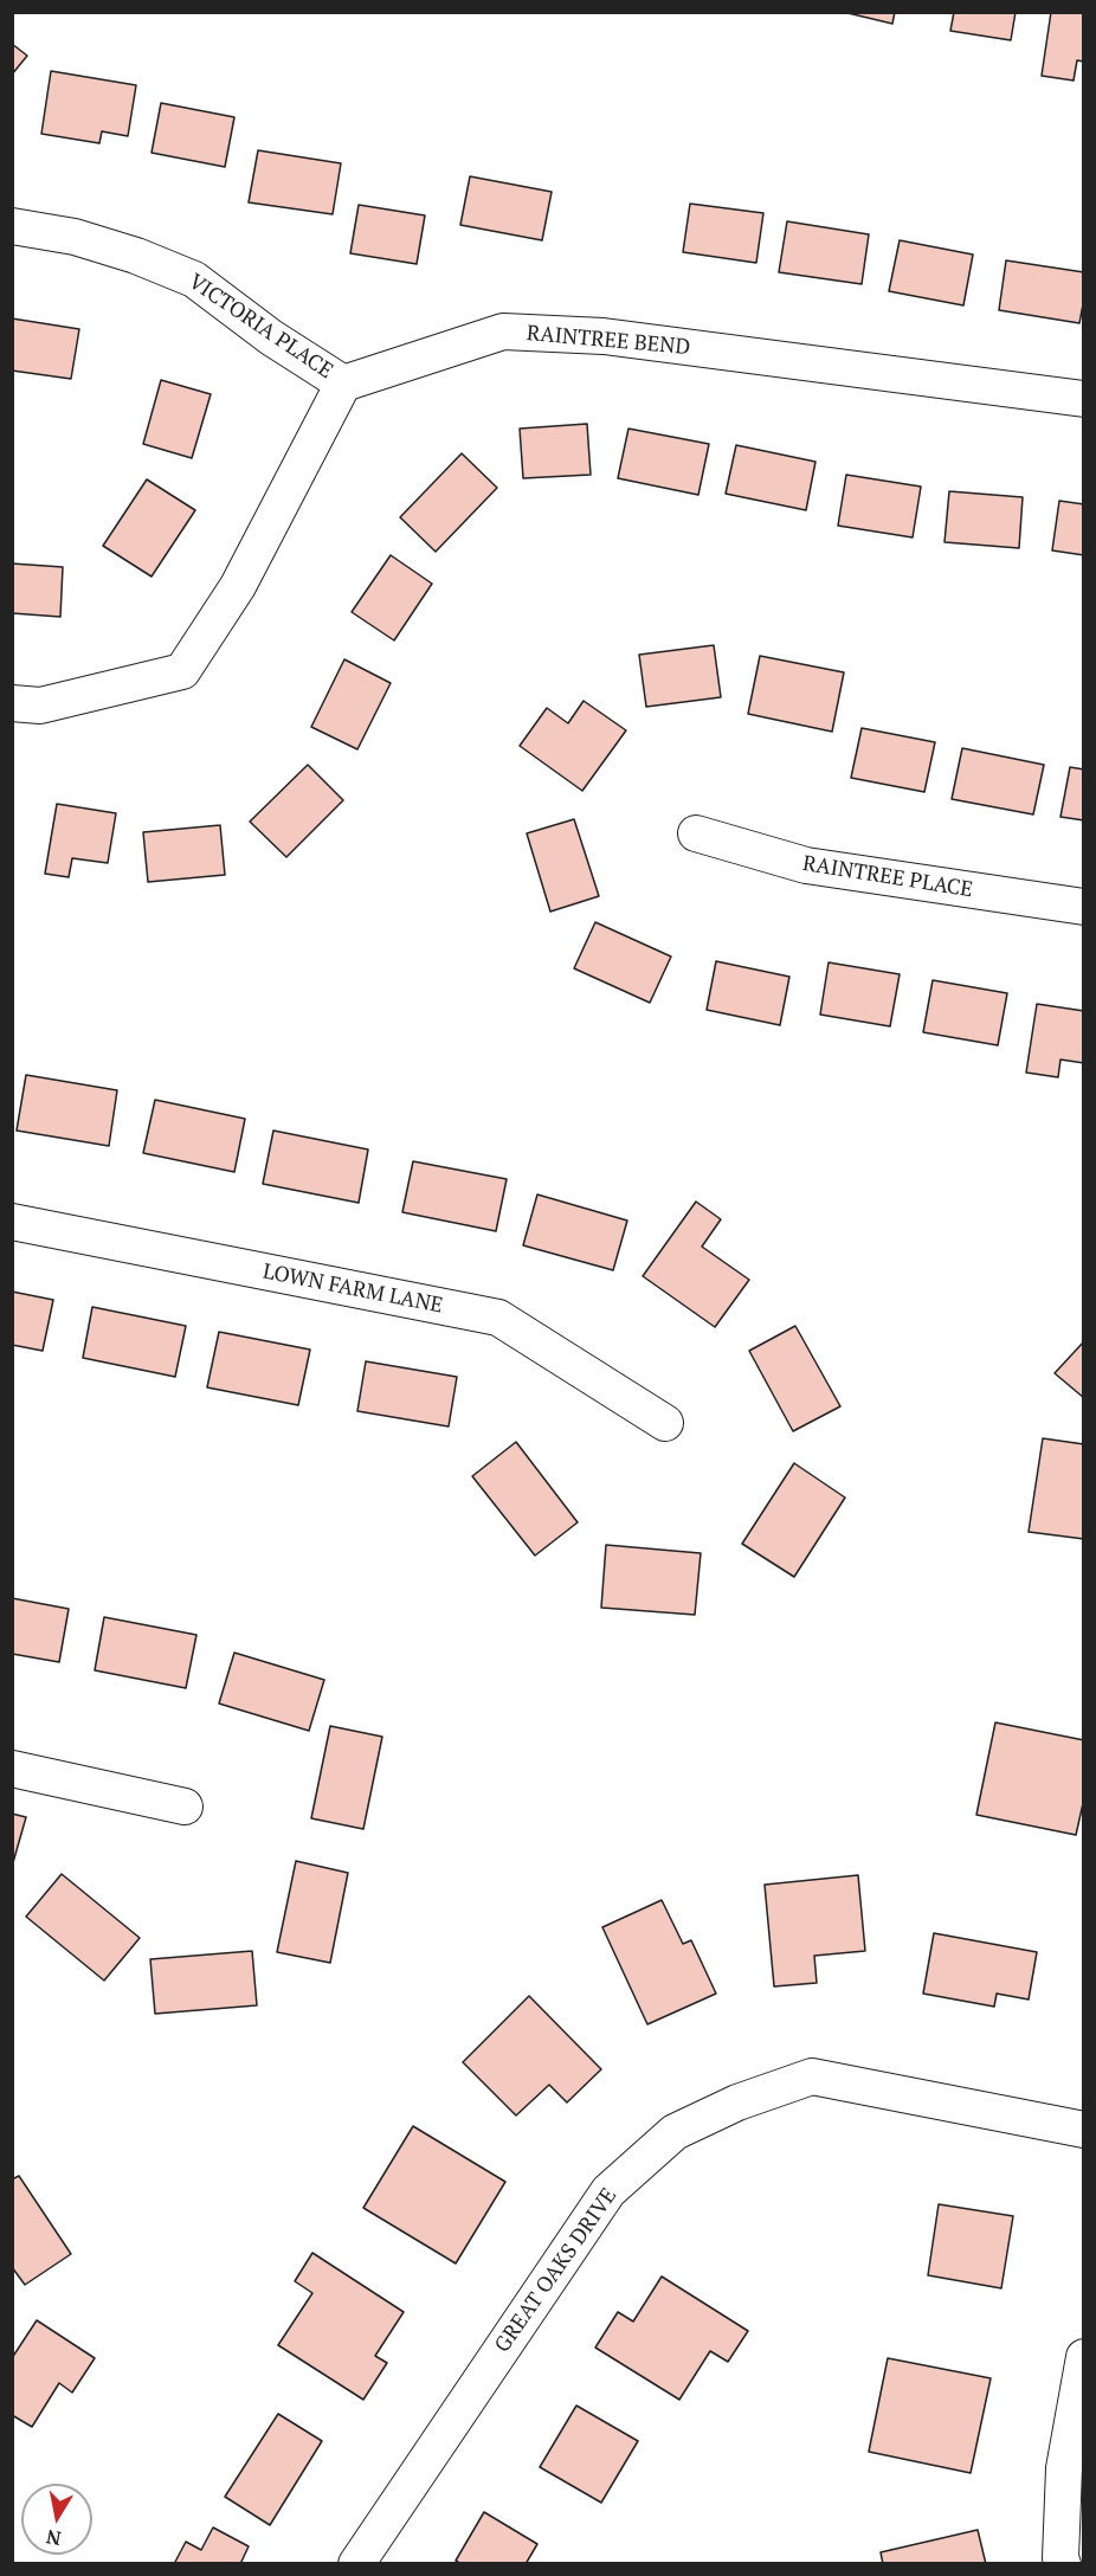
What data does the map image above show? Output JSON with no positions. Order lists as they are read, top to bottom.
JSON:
{
  "streets": {
    "street": [
      "VICTORIA PLACE",
      "RAINTREE BEND",
      "RAINTREE PLACE",
      "LOWN FARM LANE",
      "GREAT OAKS DRIVE"
    ]
  },
  "crossings": [
    ["VICTORIA PLACE", "RAINTREE BEND"]
  ],
  "north": "bottom"
}
